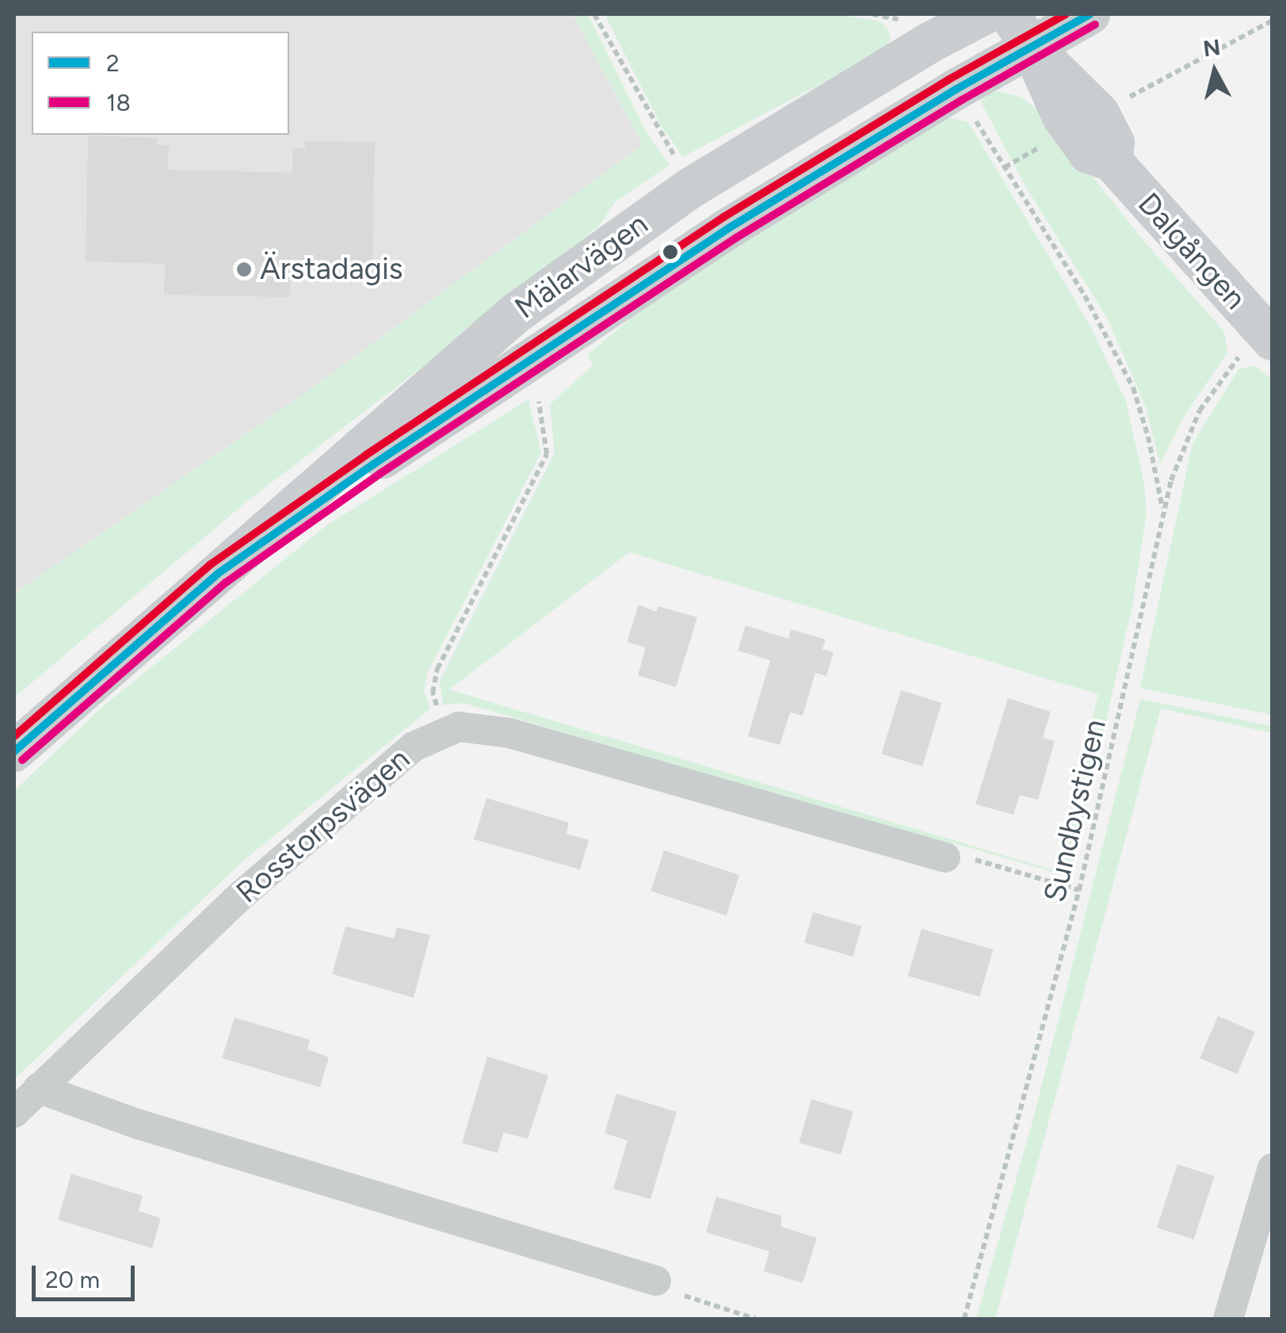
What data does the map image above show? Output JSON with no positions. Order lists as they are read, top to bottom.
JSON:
{
  "streets": {
    "main road": ["Dalgången", "Mälarvägen"],
    "street": ["Rosstorpsvägen"],
    "path": ["Sundbystigen"]
  },
  "crossings": [
    ["Dalgången", "Mälarvägen"],
    ["Dalgången", "Sundbystigen"]
  ],
  "places": ["Ärstadagis"],
  "lines": ["transit line 2", "transit line 18"],
  "legend": ["2", "18"],
  "scale_bar": "20 m",
  "north": "top"
}
